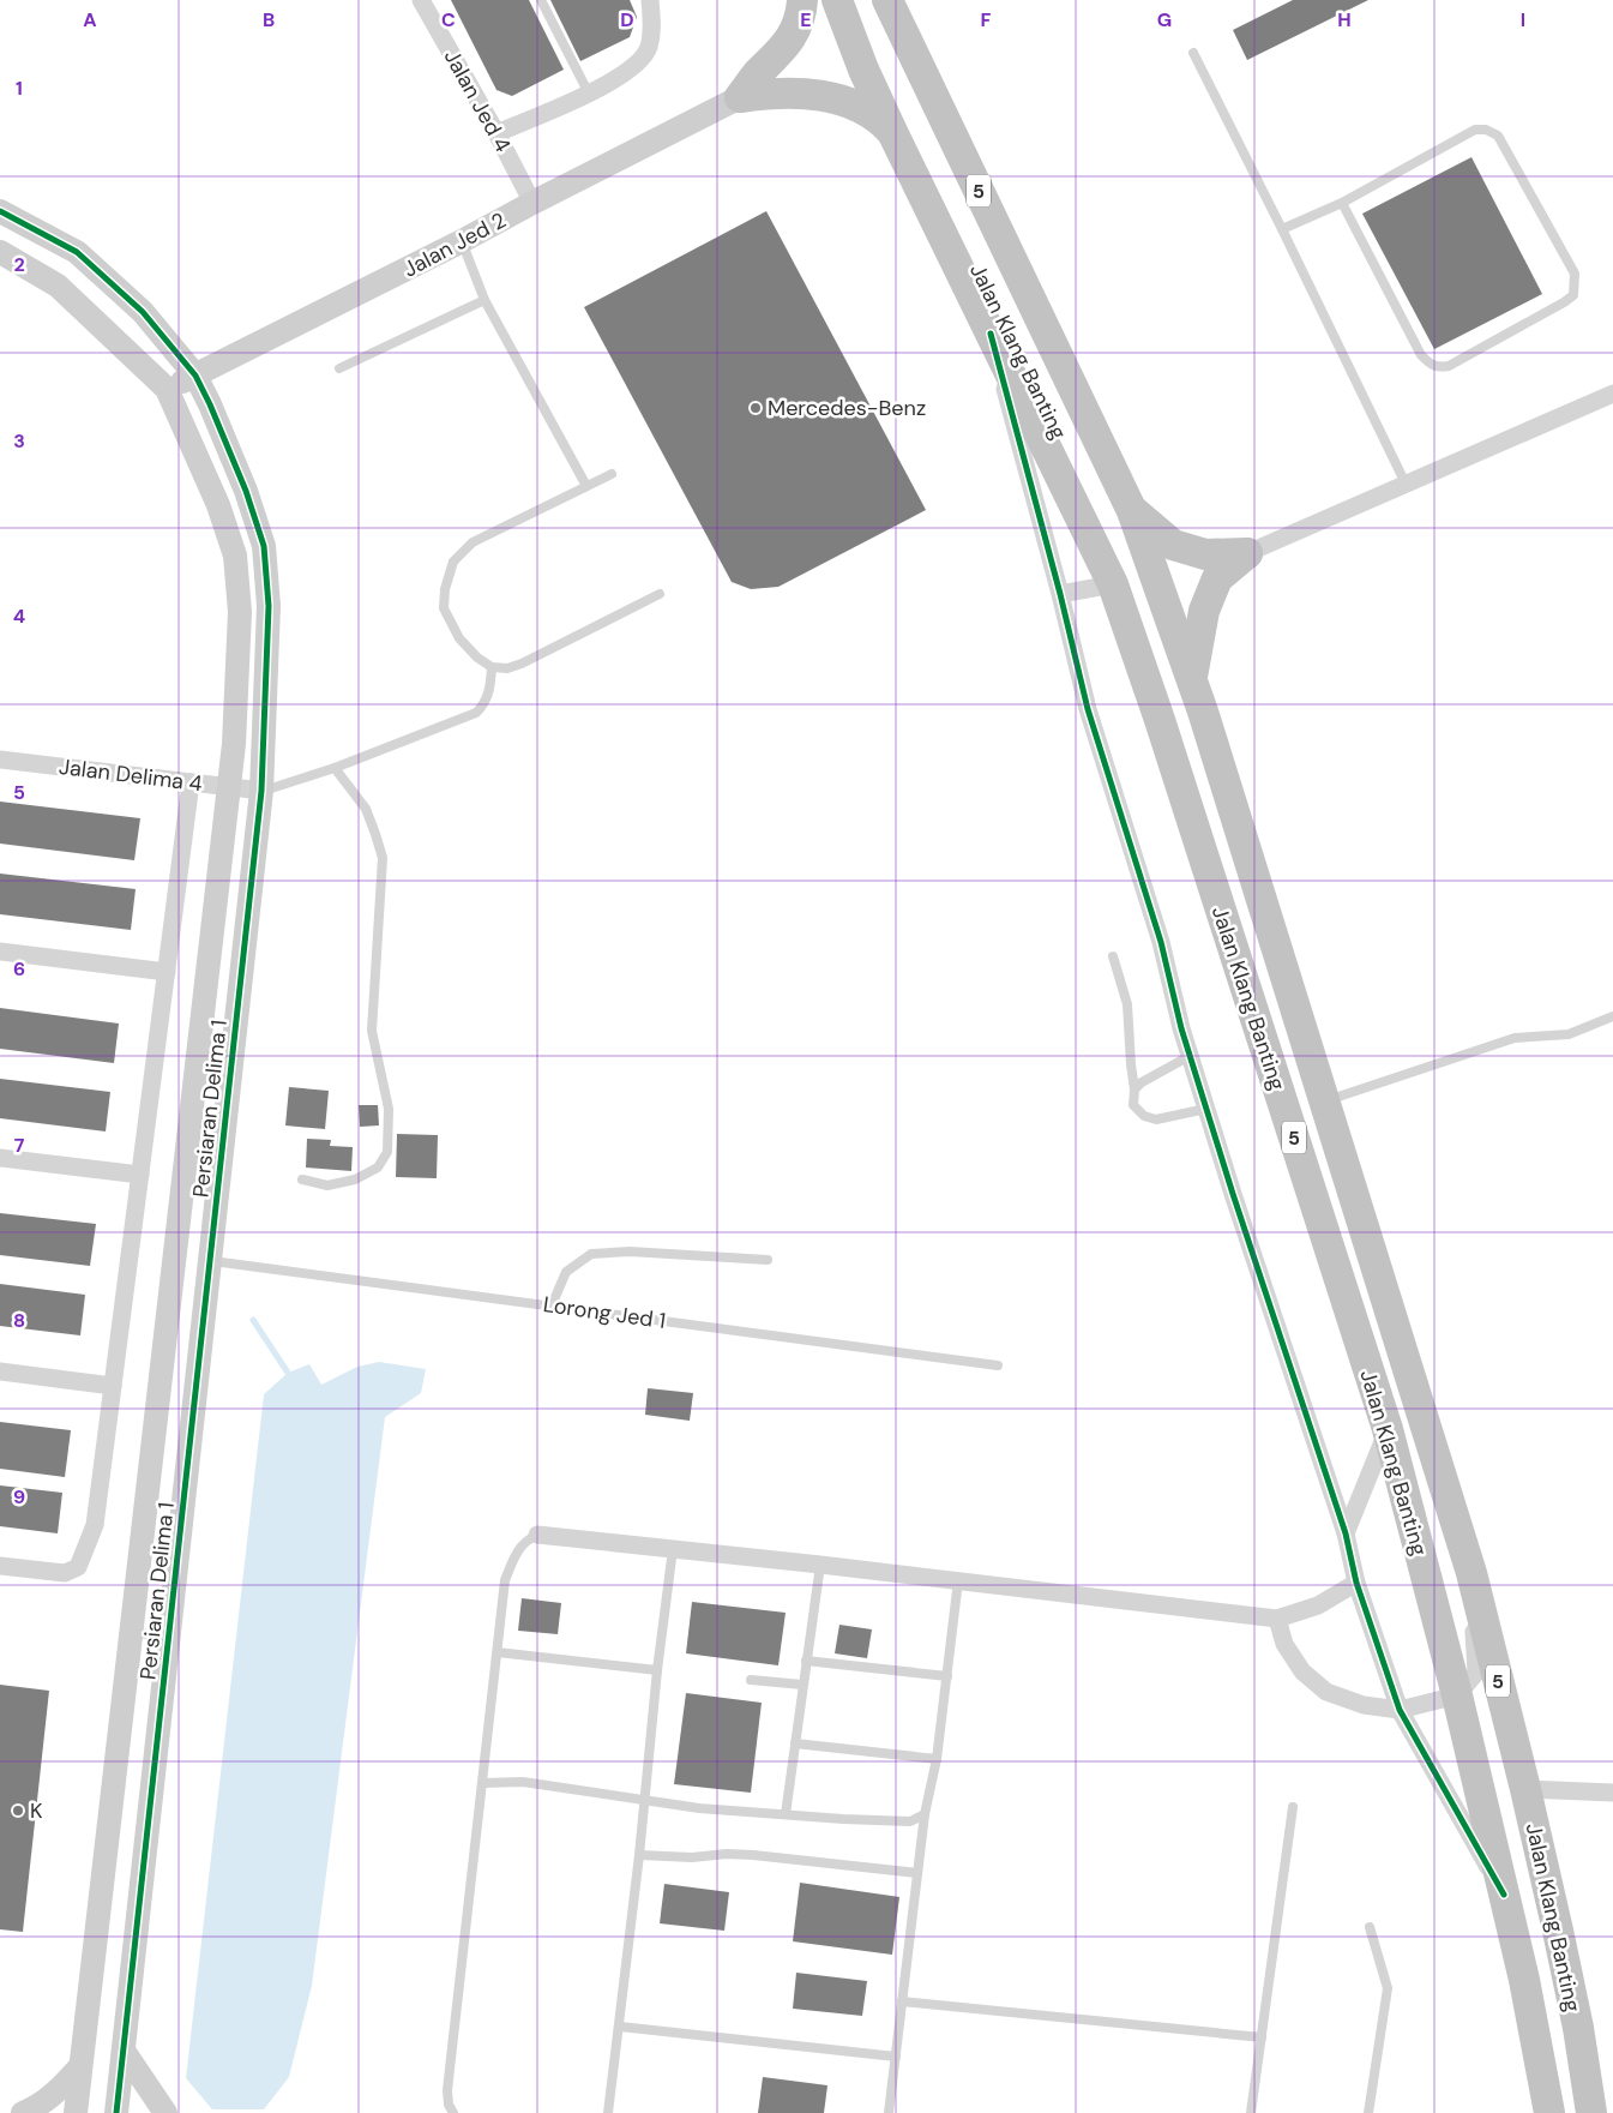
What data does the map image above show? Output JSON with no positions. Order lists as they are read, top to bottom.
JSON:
{
  "streets": {
    "highway": ["5", "Jalan Klang Banting"],
    "street": [
      "Jalan Jed 4",
      "Jalan Jed 2",
      "Jalan Delima 4",
      "Persiaran Delima 1"
    ],
    "lane": ["Lorong Jed 1"]
  },
  "crossings": [
    ["Jalan Jed 4", "Jalan Jed 2"],
    ["Jalan Jed 2", "Persiaran Delima 1"],
    ["Jalan Delima 4", "Persiaran Delima 1"],
    ["Persiaran Delima 1", "Lorong Jed 1"]
  ],
  "places": ["Mercedes-Benz", "K"],
  "grid": {
    "columns": [
      "A",
      "B",
      "C",
      "D",
      "E",
      "F",
      "G",
      "H",
      "I"
    ],
    "rows": [
      "1",
      "2",
      "3",
      "4",
      "5",
      "6",
      "7",
      "8",
      "9"
    ]
  }
}
